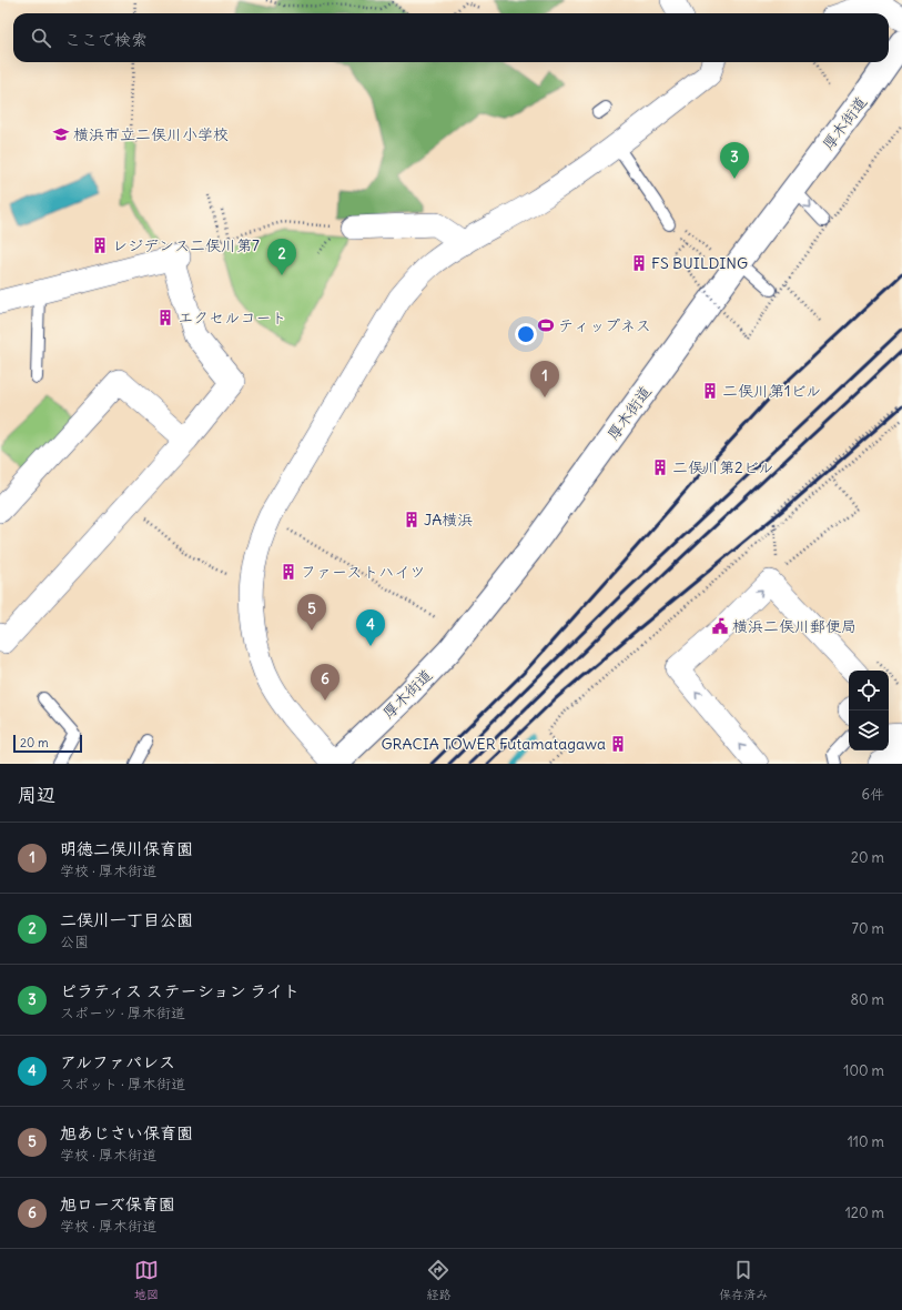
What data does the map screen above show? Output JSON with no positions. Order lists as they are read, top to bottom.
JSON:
{
  "streets": {
    "main road": ["厚木街道"]
  },
  "places": {
    "school or university": ["横浜市立二俣川小学校"],
    "building": [
      "レジデンス二俣川第7",
      "FS BUILDING",
      "エクセルコート",
      "二俣川第1ビル",
      "二俣川第2ビル",
      "JA横浜",
      "ファーストハイツ",
      "GRACIA TOWER Futamatagawa"
    ],
    "sports": ["ティップネス"],
    "public building": ["横浜二俣川郵便局"]
  },
  "scale_bar": "20 m",
  "page": {
    "search": "ここで検索",
    "pins": [
      "3",
      "2",
      "1",
      "5",
      "4",
      "6"
    ],
    "scale": "20 m",
    "heading": ["周辺", "6件"],
    "list": [
      {
        "mark": "1",
        "name": "明徳二俣川保育園",
        "note": "学校 · 厚木街道",
        "value": "20 m"
      },
      {
        "mark": "2",
        "name": "二俣川一丁目公園",
        "note": "公園",
        "value": "70 m"
      },
      {
        "mark": "3",
        "name": "ピラティス ステーション ライト",
        "note": "スポーツ · 厚木街道",
        "value": "80 m"
      },
      {
        "mark": "4",
        "name": "アルファパレス",
        "note": "スポット · 厚木街道",
        "value": "100 m"
      },
      {
        "mark": "5",
        "name": "旭あじさい保育園",
        "note": "学校 · 厚木街道",
        "value": "110 m"
      },
      {
        "mark": "6",
        "name": "旭ローズ保育園",
        "note": "学校 · 厚木街道",
        "value": "120 m"
      }
    ],
    "nav": ["地図", "経路", "保存済み"]
  }
}
